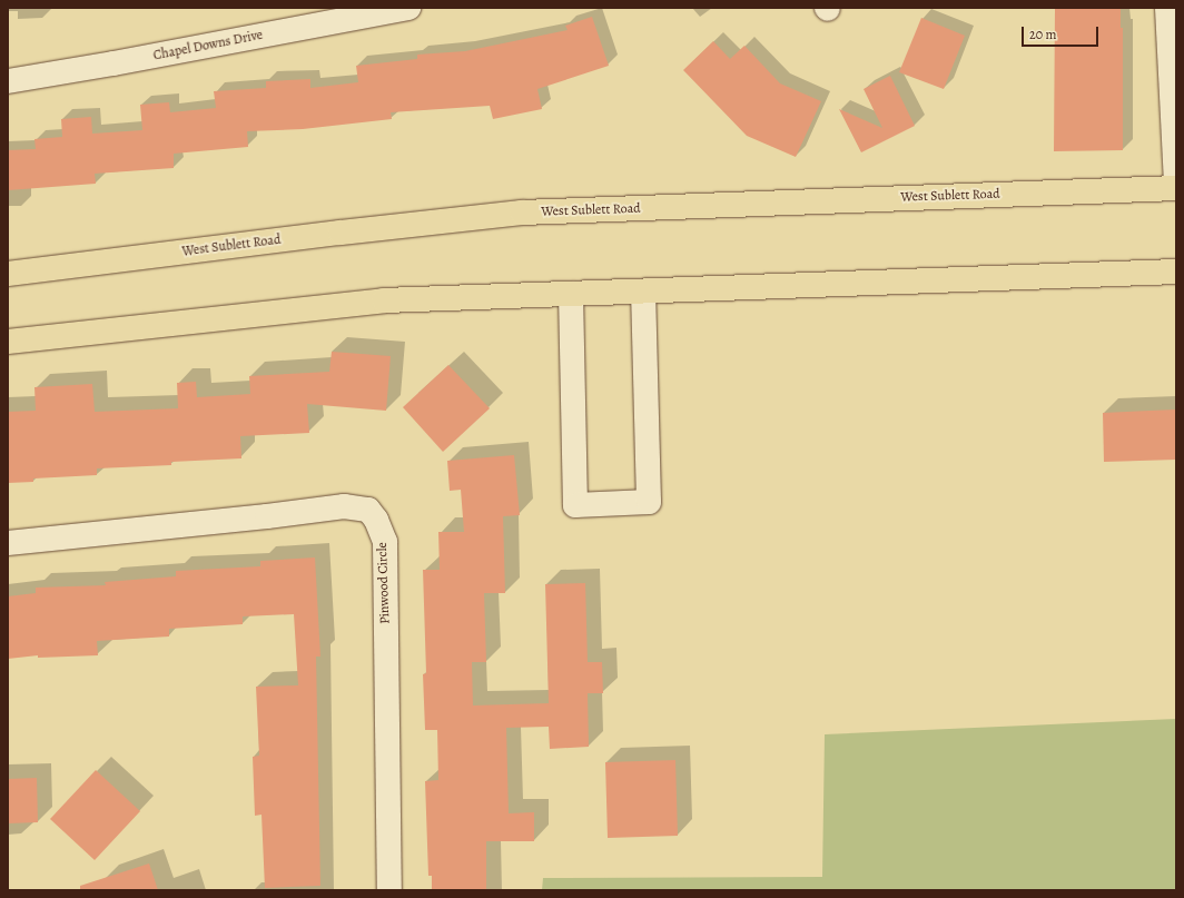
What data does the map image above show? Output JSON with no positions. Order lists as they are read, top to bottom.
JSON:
{
  "streets": {
    "main road": ["West Sublett Road"],
    "street": ["Chapel Downs Drive", "Pinwood Circle"]
  },
  "scale_bar": "20 m"
}
